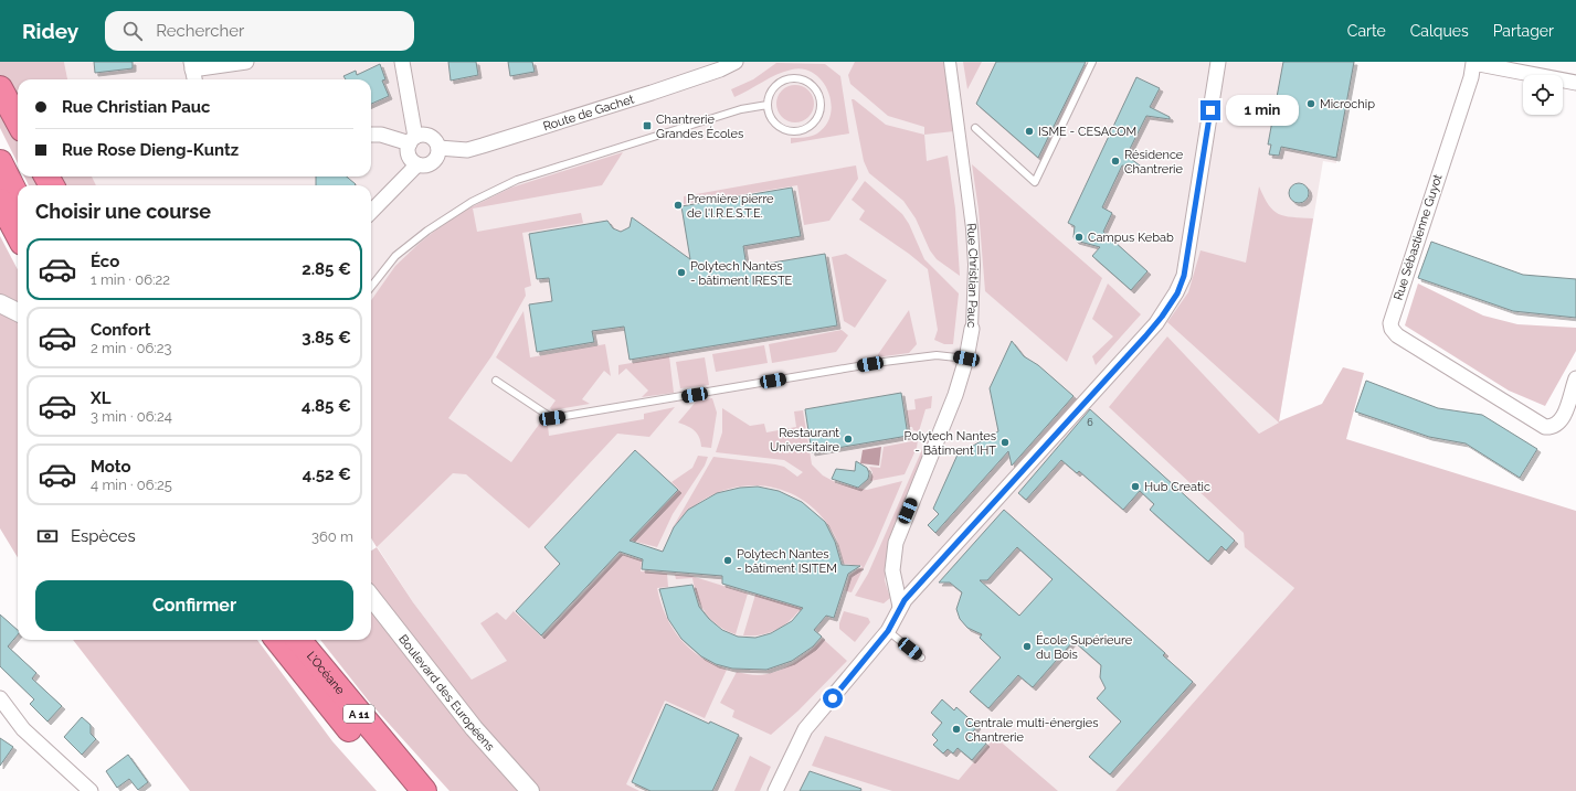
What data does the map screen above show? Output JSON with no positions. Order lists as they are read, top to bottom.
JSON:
{
  "streets": {
    "highway": ["L’Océane", "A 11"],
    "street": [
      "Route de Gachet",
      "Rue Sébastienne Guyot",
      "Rue Christian Pauc",
      "Boulevard des Européens"
    ]
  },
  "places": {
    "other": [
      "Microchip",
      "ISME - CESACOM",
      "Résidence Chantrerie",
      "Première pierre de l'I.R.E.S.T.E.",
      "Campus Kebab",
      "Polytech Nantes - bâtiment IRESTE",
      "Restaurant Universitaire",
      "Polytech Nantes - Bâtiment IHT",
      "Hub Creatic",
      "Polytech Nantes - bâtiment ISITEM",
      "École Supérieure du Bois",
      "Centrale multi-énergies Chantrerie"
    ],
    "transit": ["Chantrerie Grandes Écoles"]
  },
  "house_numbers": ["6"],
  "page": {
    "header": "Ridey",
    "search": "Rechercher",
    "nav": ["Carte", "Calques", "Partager"],
    "banner": ["Rue Christian Pauc", "Rue Rose Dieng-Kuntz"],
    "bubble": "1 min",
    "heading": "Choisir une course",
    "list": [
      {
        "name": "Éco",
        "note": "1 min · 06:22",
        "value": "2.85 €"
      },
      {
        "name": "Confort",
        "note": "2 min · 06:23",
        "value": "3.85 €"
      },
      {
        "name": "XL",
        "note": "3 min · 06:24",
        "value": "4.85 €"
      },
      {
        "name": "Moto",
        "note": "4 min · 06:25",
        "value": "4.52 €"
      }
    ],
    "pay": ["Espèces", "360 m"],
    "buttons": "Confirmer"
  }
}
